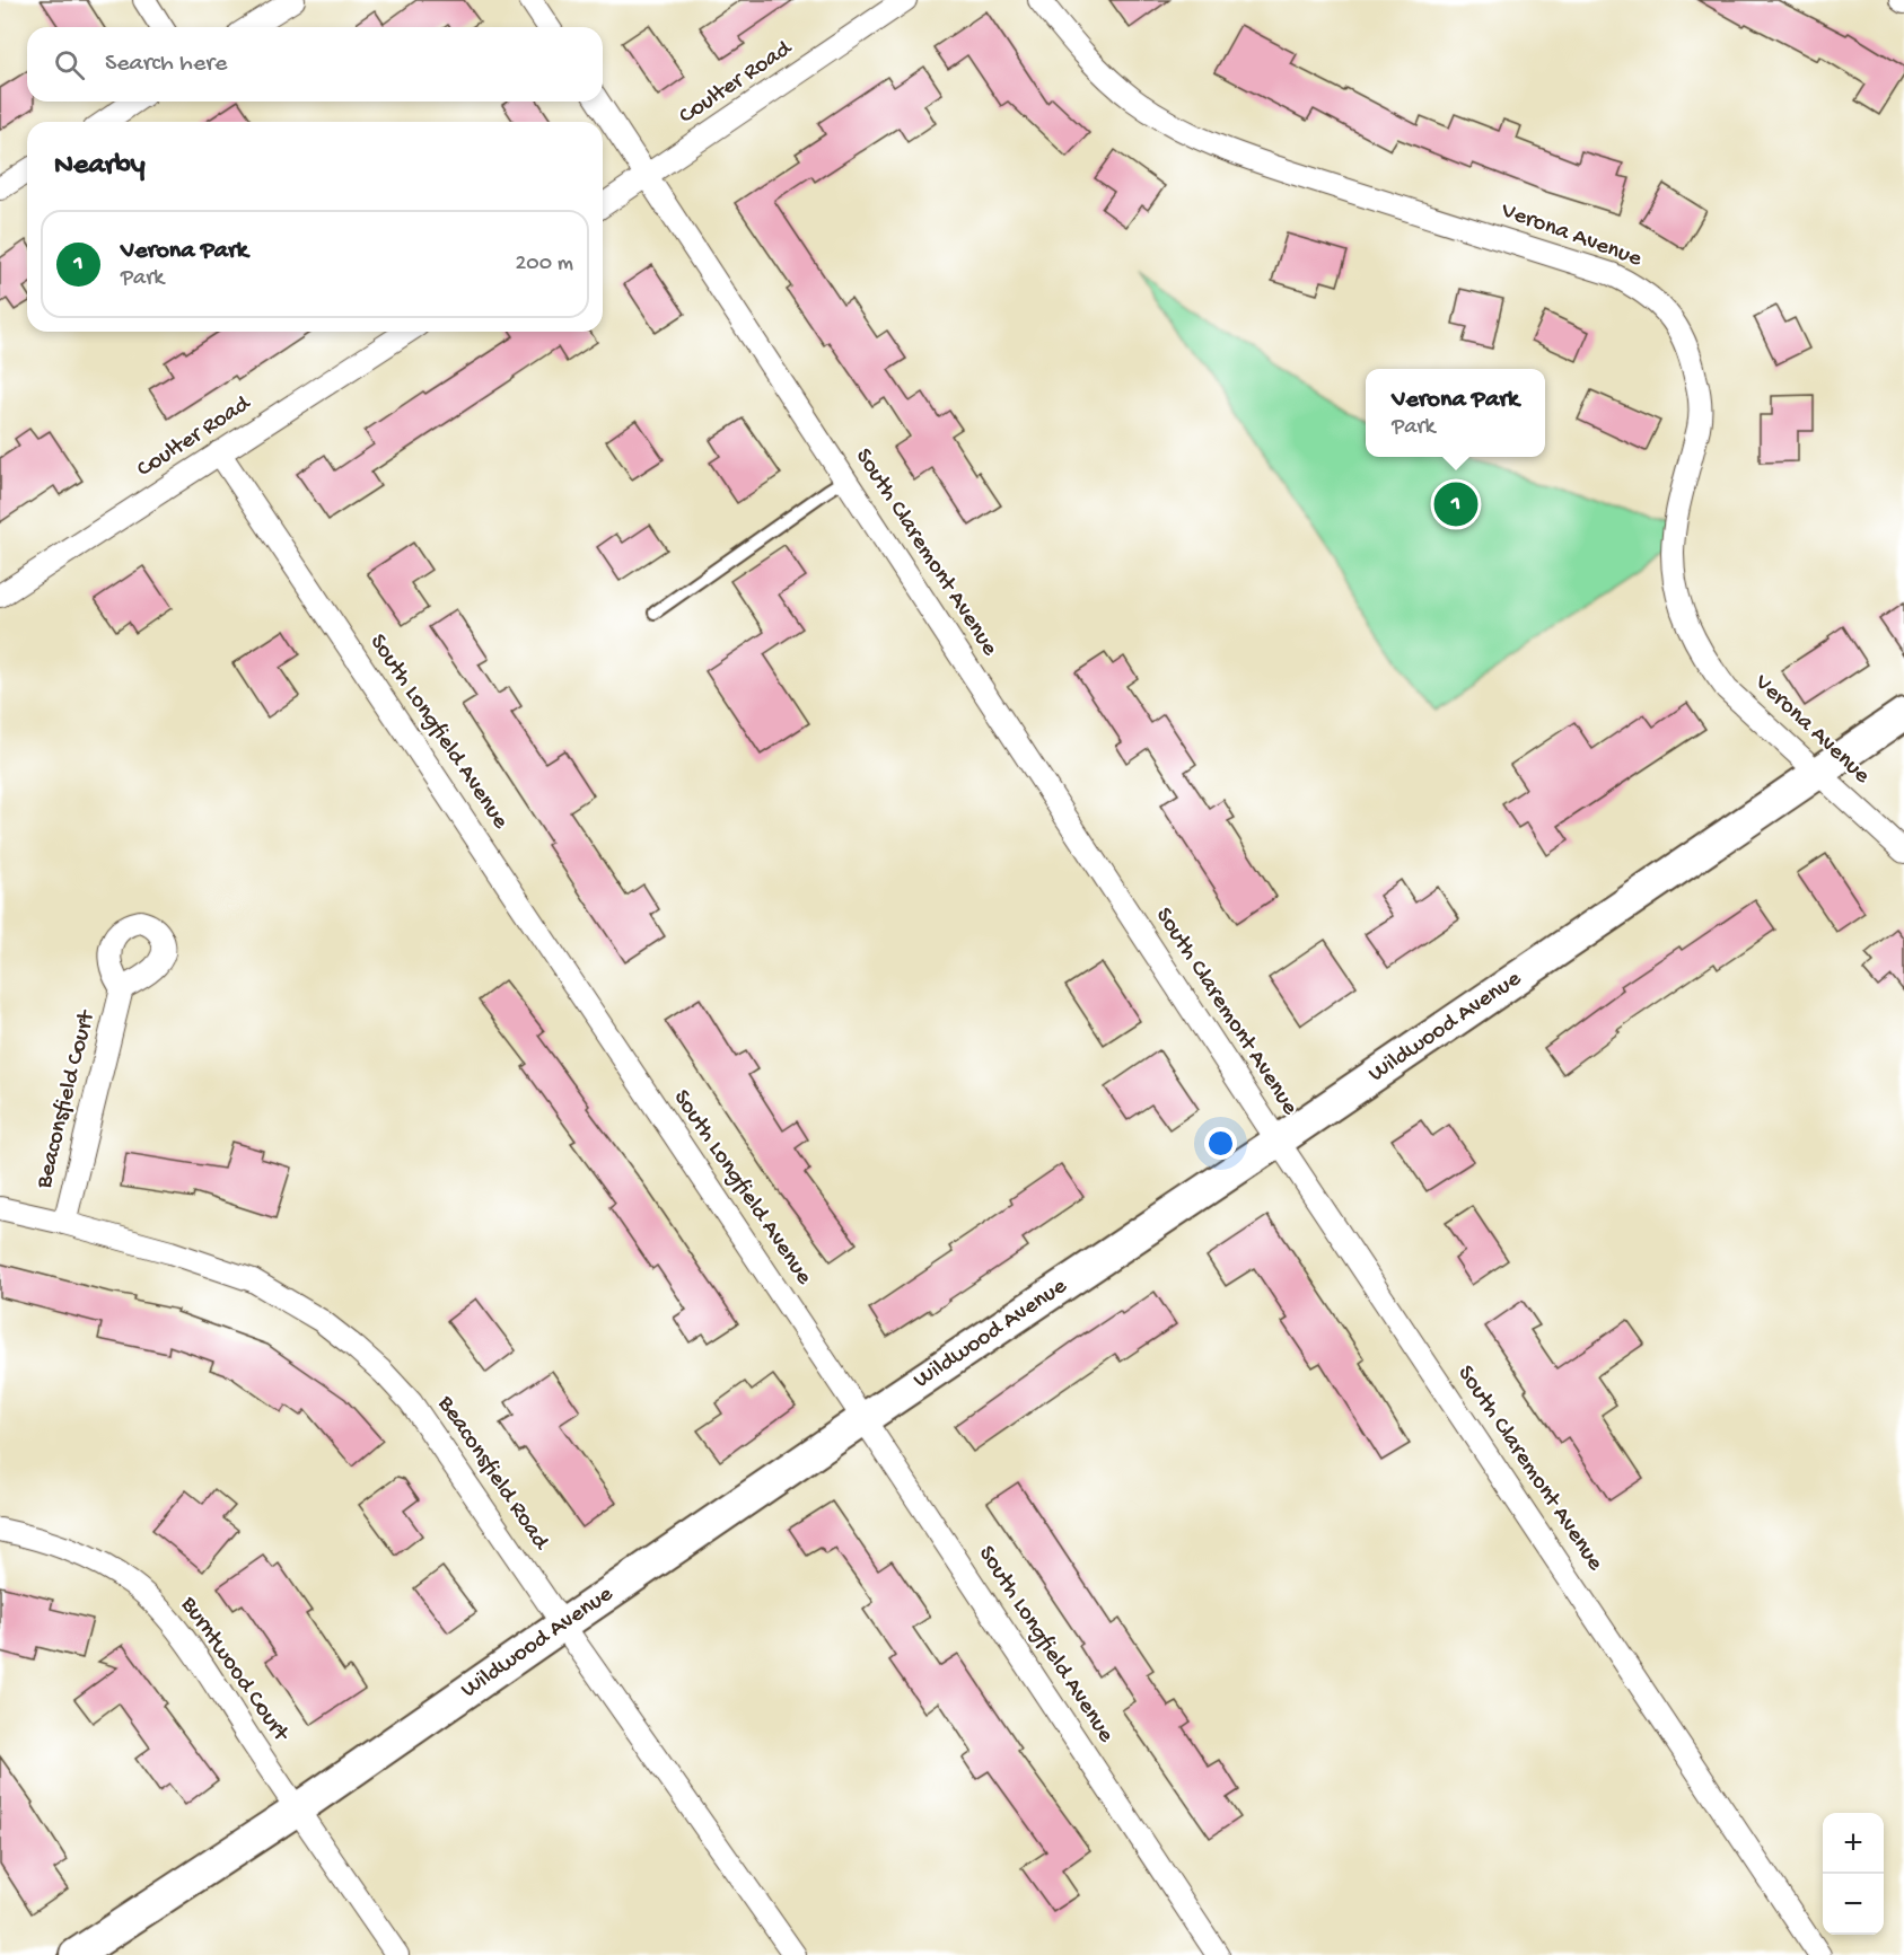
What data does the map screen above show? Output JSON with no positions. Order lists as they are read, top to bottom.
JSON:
{
  "streets": {
    "street": [
      "Coulter Road",
      "Verona Avenue",
      "South Claremont Avenue",
      "South Longfield Avenue",
      "Wildwood Avenue",
      "Beaconsfield Court",
      "Beaconsfield Road",
      "Burntwood Court"
    ]
  },
  "crossings": [
    ["Coulter Road", "South Claremont Avenue"],
    ["Coulter Road", "South Longfield Avenue"],
    ["Verona Avenue", "Wildwood Avenue"],
    ["South Claremont Avenue", "Wildwood Avenue"],
    ["South Longfield Avenue", "Wildwood Avenue"],
    ["Wildwood Avenue", "Beaconsfield Road"],
    ["Wildwood Avenue", "Burntwood Court"],
    ["Beaconsfield Court", "Beaconsfield Road"]
  ],
  "page": {
    "search": "Search here",
    "heading": "Nearby",
    "list": [
      {
        "mark": "1",
        "name": "Verona Park",
        "note": "Park",
        "value": "200 m"
      }
    ],
    "popup": ["Verona Park", "Park"],
    "pins": "1",
    "map_buttons": ["+", "−"]
  }
}
